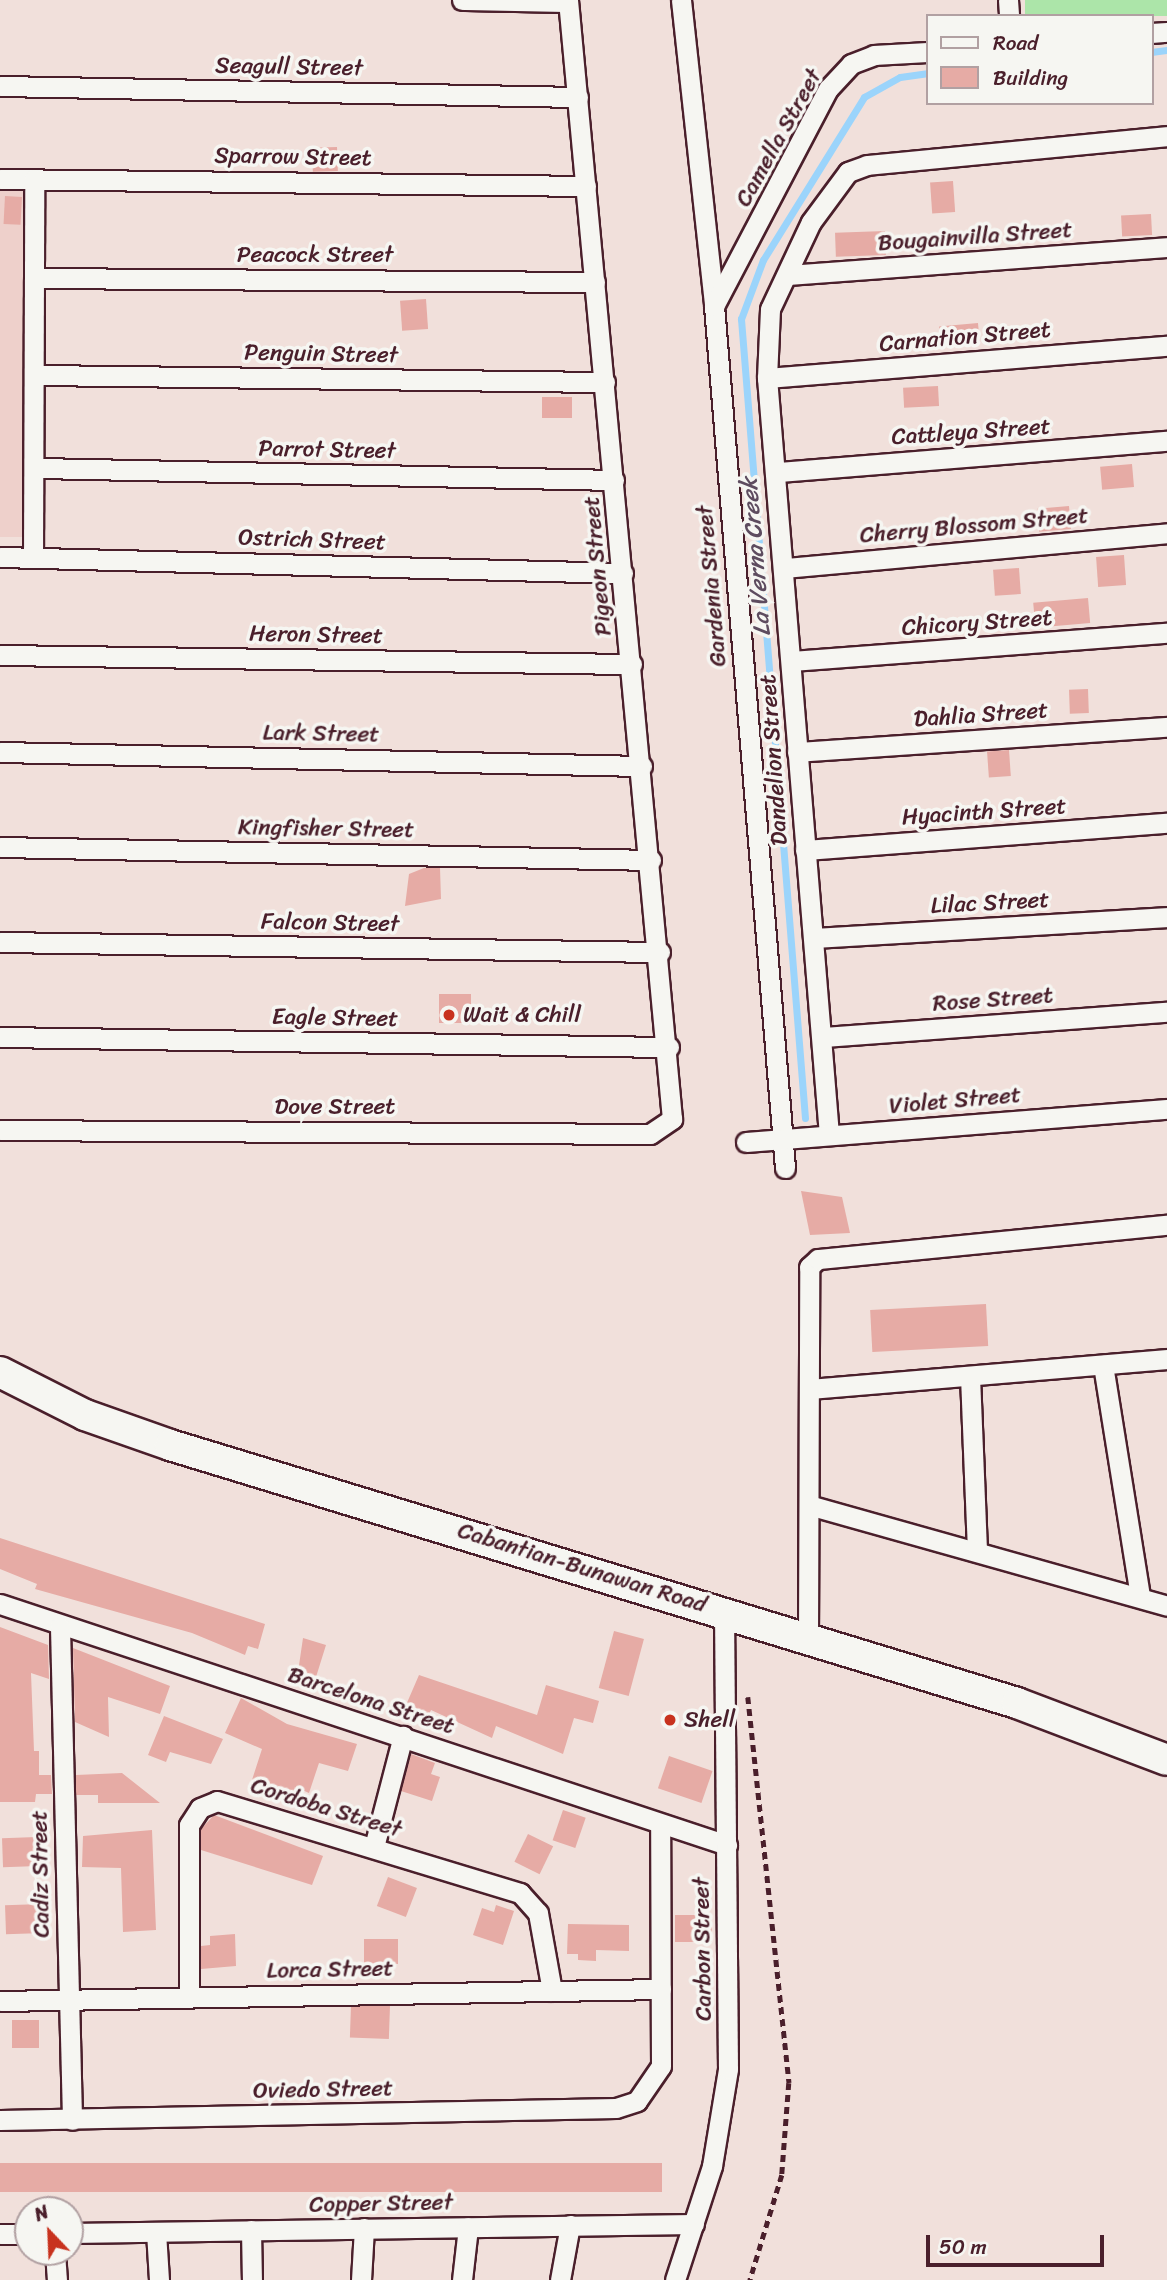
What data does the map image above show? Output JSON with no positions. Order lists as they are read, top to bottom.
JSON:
{
  "streets": {
    "main road": ["Cabantian-Bunawan Road"],
    "street": [
      "Seagull Street",
      "Camella Street",
      "Sparrow Street",
      "Bougainvilla Street",
      "Peacock Street",
      "Carnation Street",
      "Penguin Street",
      "Cattleya Street",
      "Parrot Street",
      "Cherry Blossom Street",
      "Ostrich Street",
      "Pigeon Street",
      "Gardenia Street",
      "Chicory Street",
      "Heron Street",
      "Dahlia Street",
      "Lark Street",
      "Dandelion Street",
      "Hyacinth Street",
      "Kingfisher Street",
      "Lilac Street",
      "Falcon Street",
      "Rose Street",
      "Eagle Street",
      "Violet Street",
      "Dove Street",
      "Barcelona Street",
      "Cordoba Street",
      "Cadiz Street",
      "Carbon Street",
      "Lorca Street",
      "Oviedo Street",
      "Copper Street"
    ]
  },
  "crossings": [
    ["Seagull Street", "Pigeon Street"],
    ["Camella Street", "Gardenia Street"],
    ["Sparrow Street", "Pigeon Street"],
    ["Bougainvilla Street", "Dandelion Street"],
    ["Peacock Street", "Pigeon Street"],
    ["Carnation Street", "Dandelion Street"],
    ["Penguin Street", "Pigeon Street"],
    ["Cattleya Street", "Dandelion Street"],
    ["Parrot Street", "Pigeon Street"],
    ["Cherry Blossom Street", "Dandelion Street"],
    ["Ostrich Street", "Pigeon Street"],
    ["Pigeon Street", "Heron Street"],
    ["Pigeon Street", "Lark Street"],
    ["Pigeon Street", "Kingfisher Street"],
    ["Pigeon Street", "Falcon Street"],
    ["Pigeon Street", "Eagle Street"],
    ["Pigeon Street", "Dove Street"],
    ["Gardenia Street", "Violet Street"],
    ["Chicory Street", "Dandelion Street"],
    ["Dahlia Street", "Dandelion Street"],
    ["Dandelion Street", "Hyacinth Street"],
    ["Dandelion Street", "Lilac Street"],
    ["Dandelion Street", "Rose Street"],
    ["Dandelion Street", "Violet Street"],
    ["Cabantian-Bunawan Road", "Carbon Street"],
    ["Barcelona Street", "Cadiz Street"],
    ["Barcelona Street", "Carbon Street"],
    ["Cordoba Street", "Lorca Street"],
    ["Cadiz Street", "Lorca Street"],
    ["Cadiz Street", "Oviedo Street"],
    ["Carbon Street", "Copper Street"],
    ["Lorca Street", "Oviedo Street"]
  ],
  "water": ["La Verna Creek"],
  "places": ["Wait & Chill", "Shell"],
  "legend": ["Road", "Building"],
  "scale_bar": "50 m",
  "north": "top left"
}
